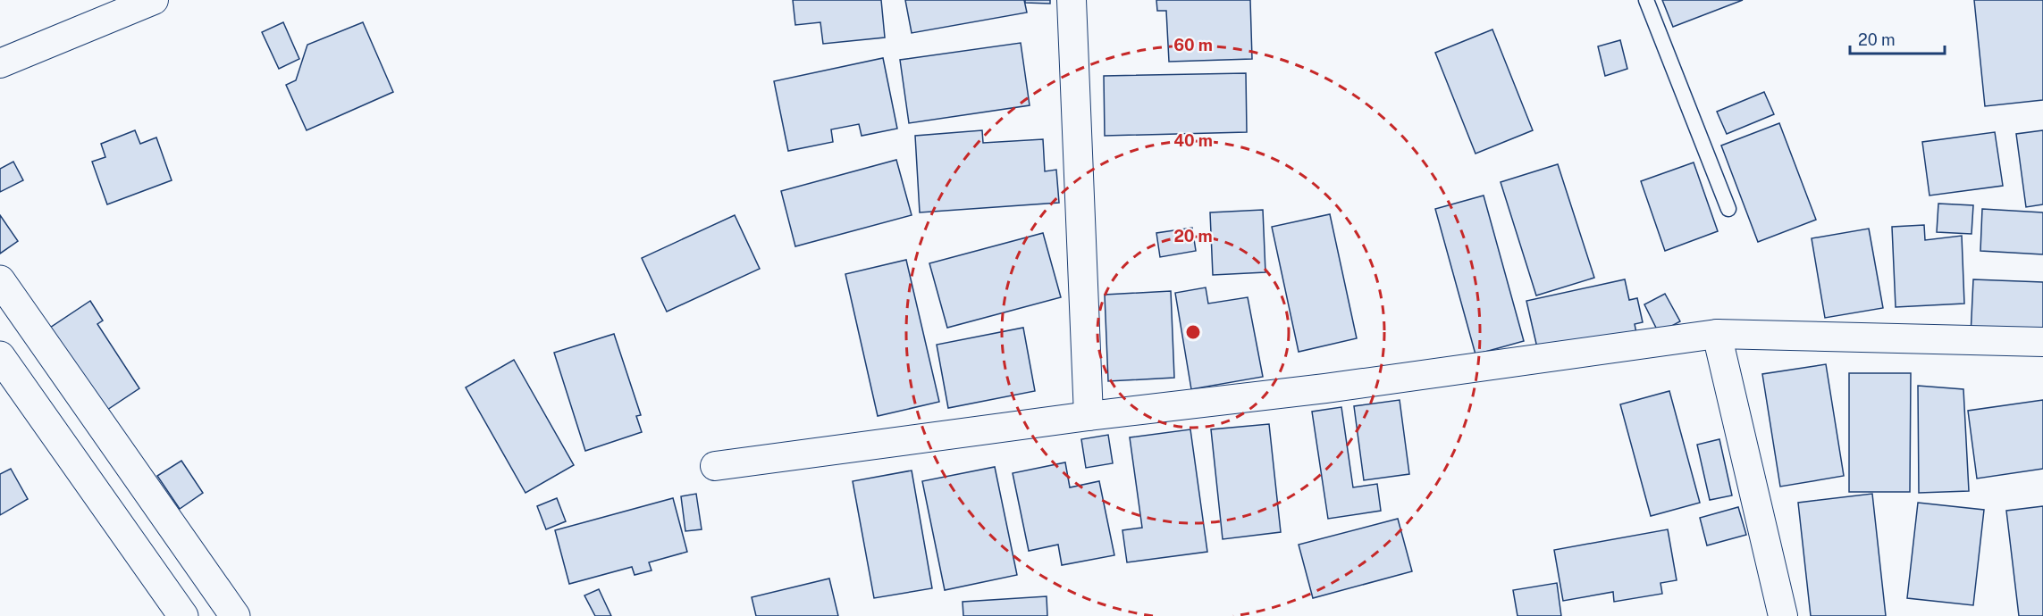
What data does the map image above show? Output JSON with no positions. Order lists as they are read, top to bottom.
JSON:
{
  "scale_bar": "20 m",
  "rings": ["60 m", "40 m", "20 m"]
}
